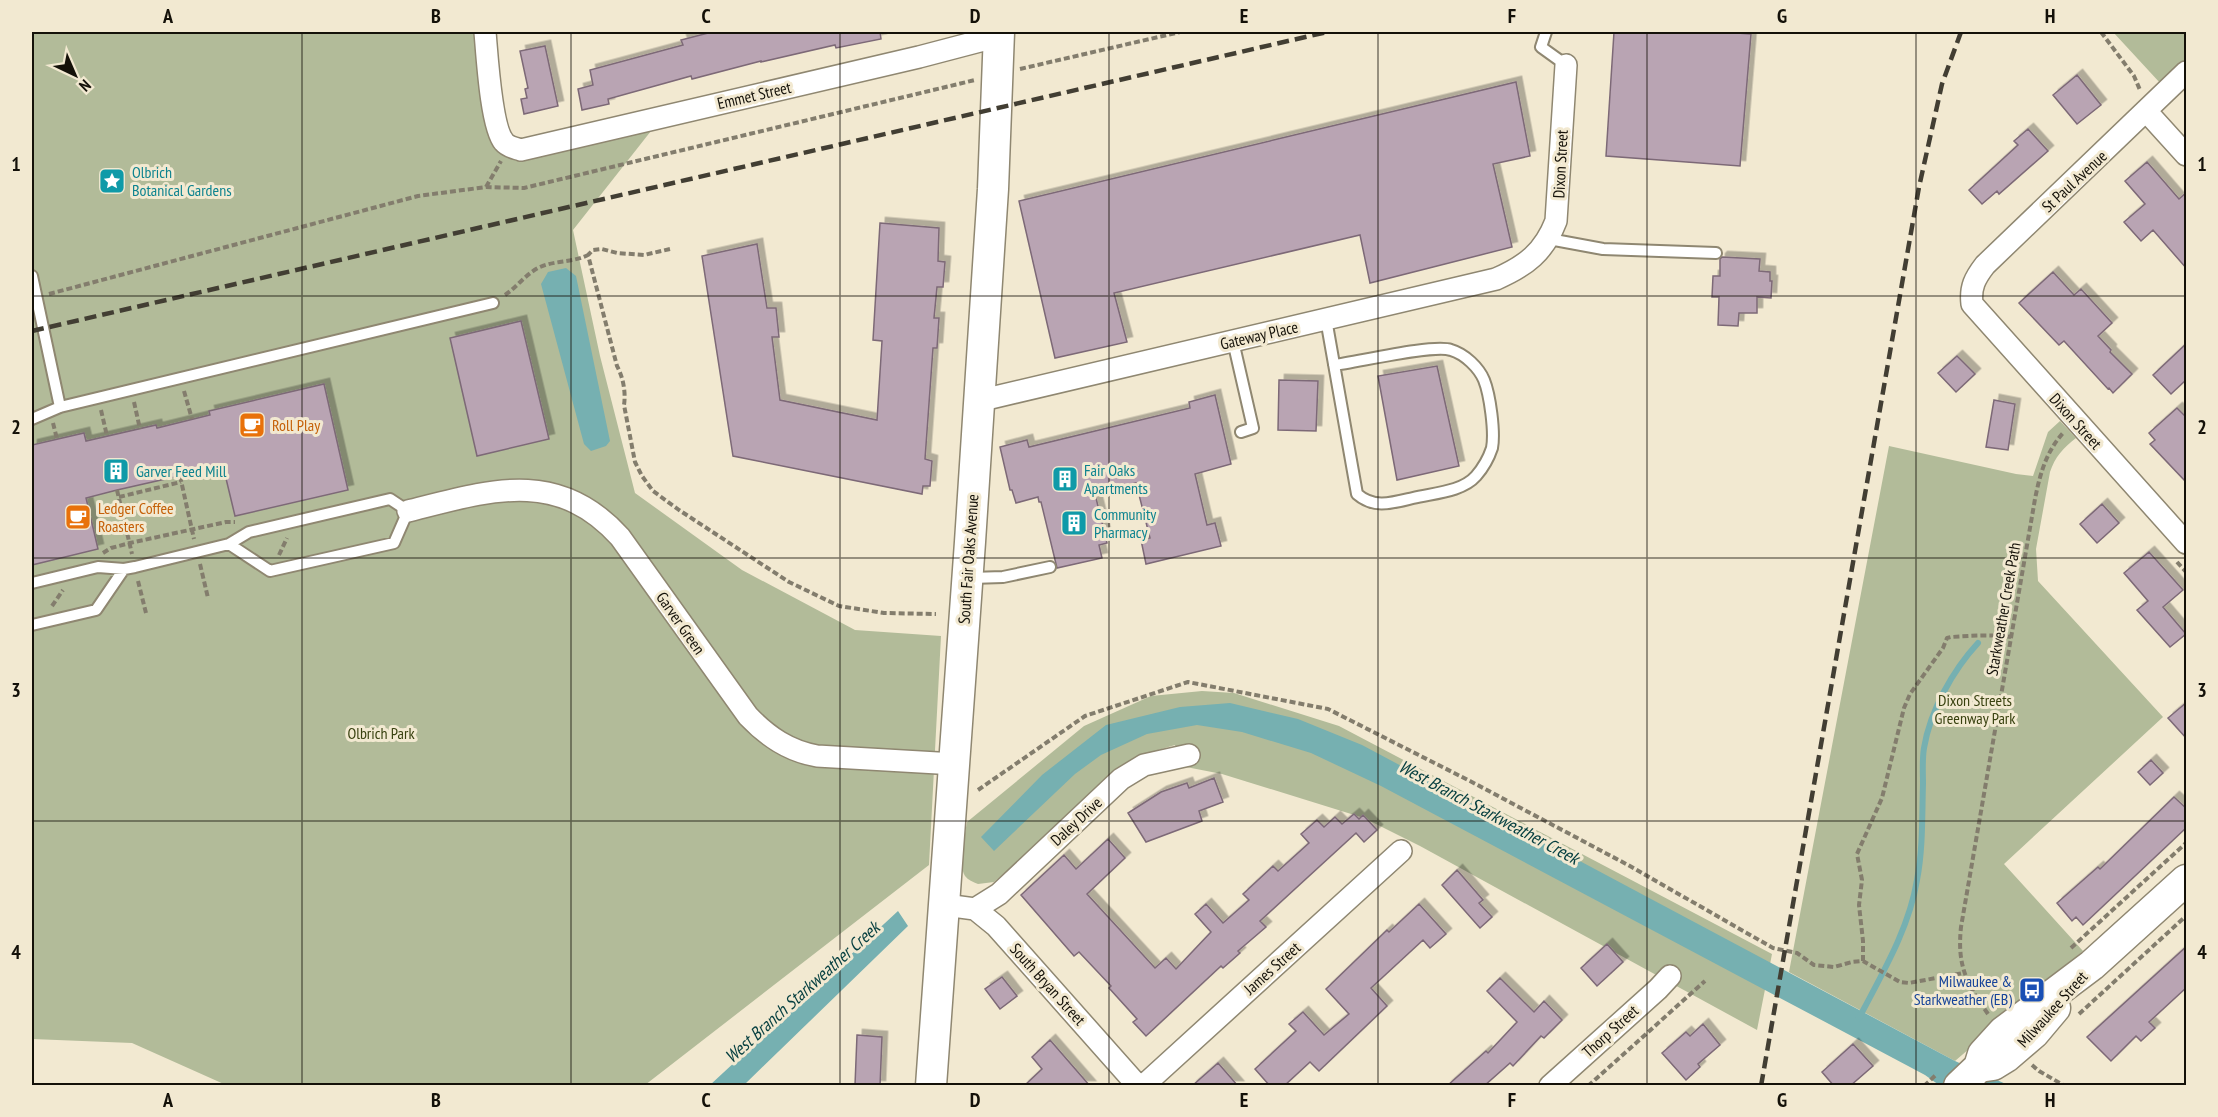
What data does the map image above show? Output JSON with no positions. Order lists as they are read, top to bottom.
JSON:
{
  "streets": {
    "street": [
      "Emmet Street",
      "Dixon Street",
      "St Paul Avenue",
      "Gateway Place",
      "South Fair Oaks Avenue",
      "Garver Green",
      "Daley Drive",
      "James Street",
      "South Bryan Street",
      "Milwaukee Street",
      "Thorp Street"
    ],
    "path": ["Starkweather Creek Path"]
  },
  "crossings": [
    ["Emmet Street", "South Fair Oaks Avenue"],
    ["Dixon Street", "St Paul Avenue"],
    ["Dixon Street", "Gateway Place"],
    ["Dixon Street", "Starkweather Creek Path"],
    ["Gateway Place", "South Fair Oaks Avenue"],
    ["South Fair Oaks Avenue", "Garver Green"],
    ["Daley Drive", "South Bryan Street"]
  ],
  "water": ["West Branch Starkweather Creek"],
  "parks": ["Dixon Streets Greenway Park", "Olbrich Park"],
  "places": {
    "place": ["Olbrich Botanical Gardens"],
    "cafe": ["Roll Play", "Ledger Coffee Roasters"],
    "building": ["Garver Feed Mill", "Fair Oaks Apartments", "Community Pharmacy"],
    "bus stop": ["Milwaukee & Starkweather (EB)"]
  },
  "north": "bottom right",
  "grid": {
    "columns": [
      "A",
      "B",
      "C",
      "D",
      "E",
      "F",
      "G",
      "H"
    ],
    "rows": [
      "1",
      "2",
      "3",
      "4"
    ]
  }
}
